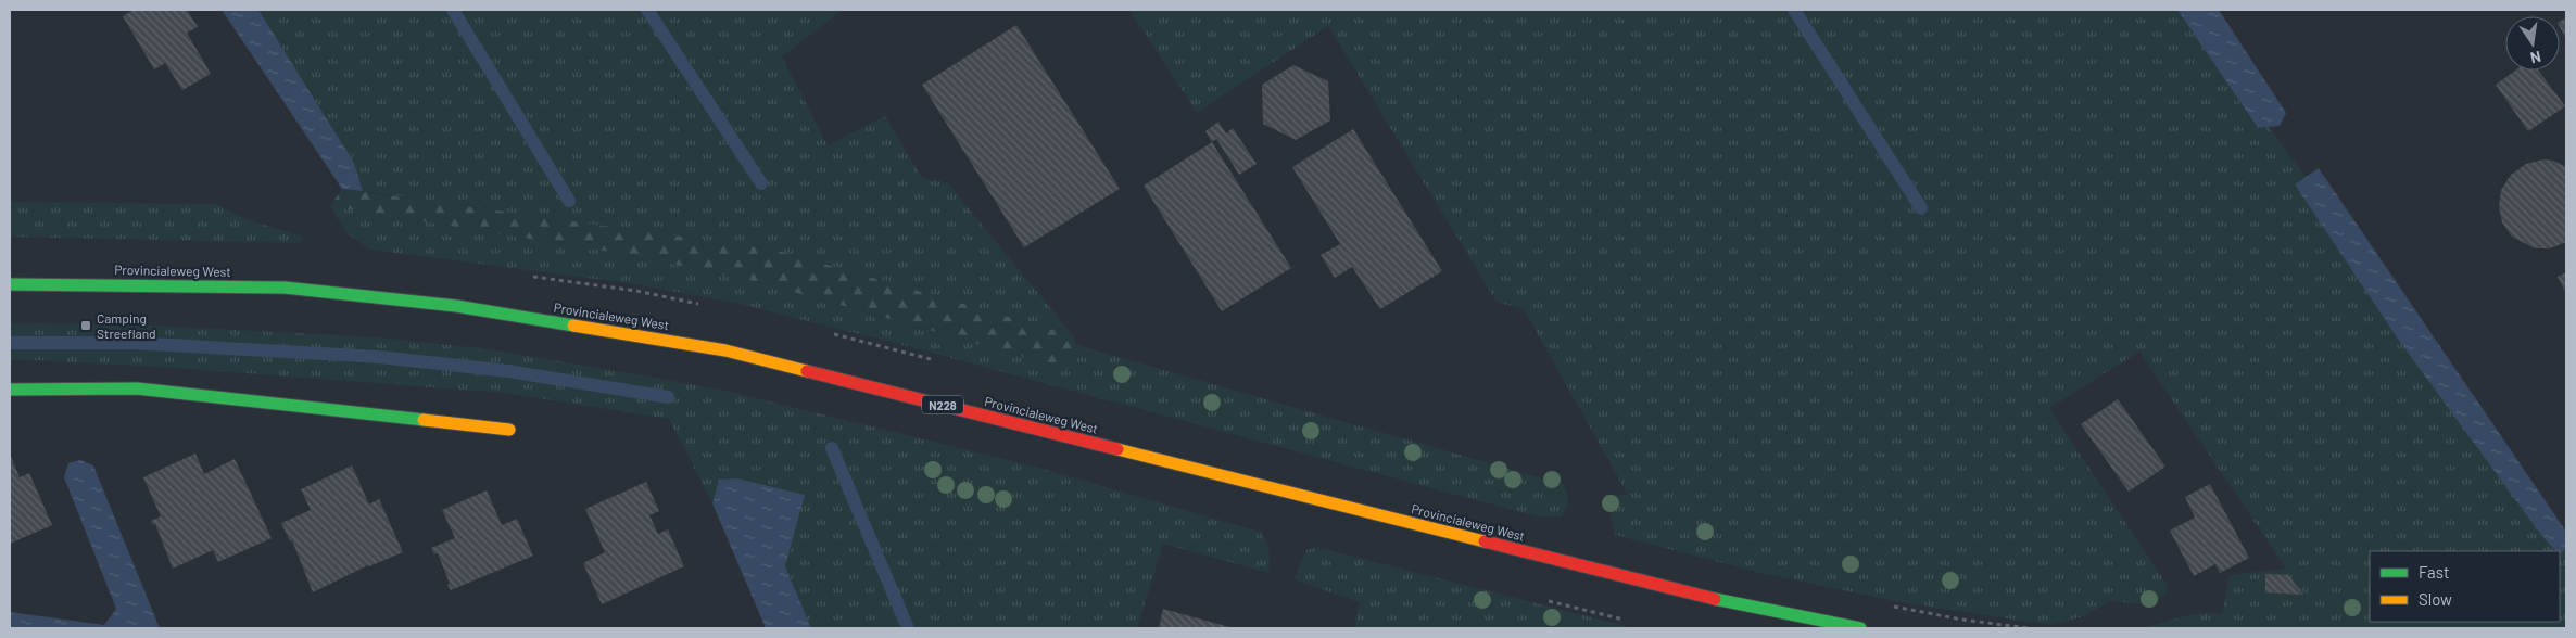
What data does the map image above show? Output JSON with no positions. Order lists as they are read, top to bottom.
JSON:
{
  "streets": {
    "main road": ["Provincialeweg West", "N228"]
  },
  "places": {
    "transit": ["Camping Streefland"]
  },
  "legend": ["Fast", "Slow"],
  "north": "bottom"
}
